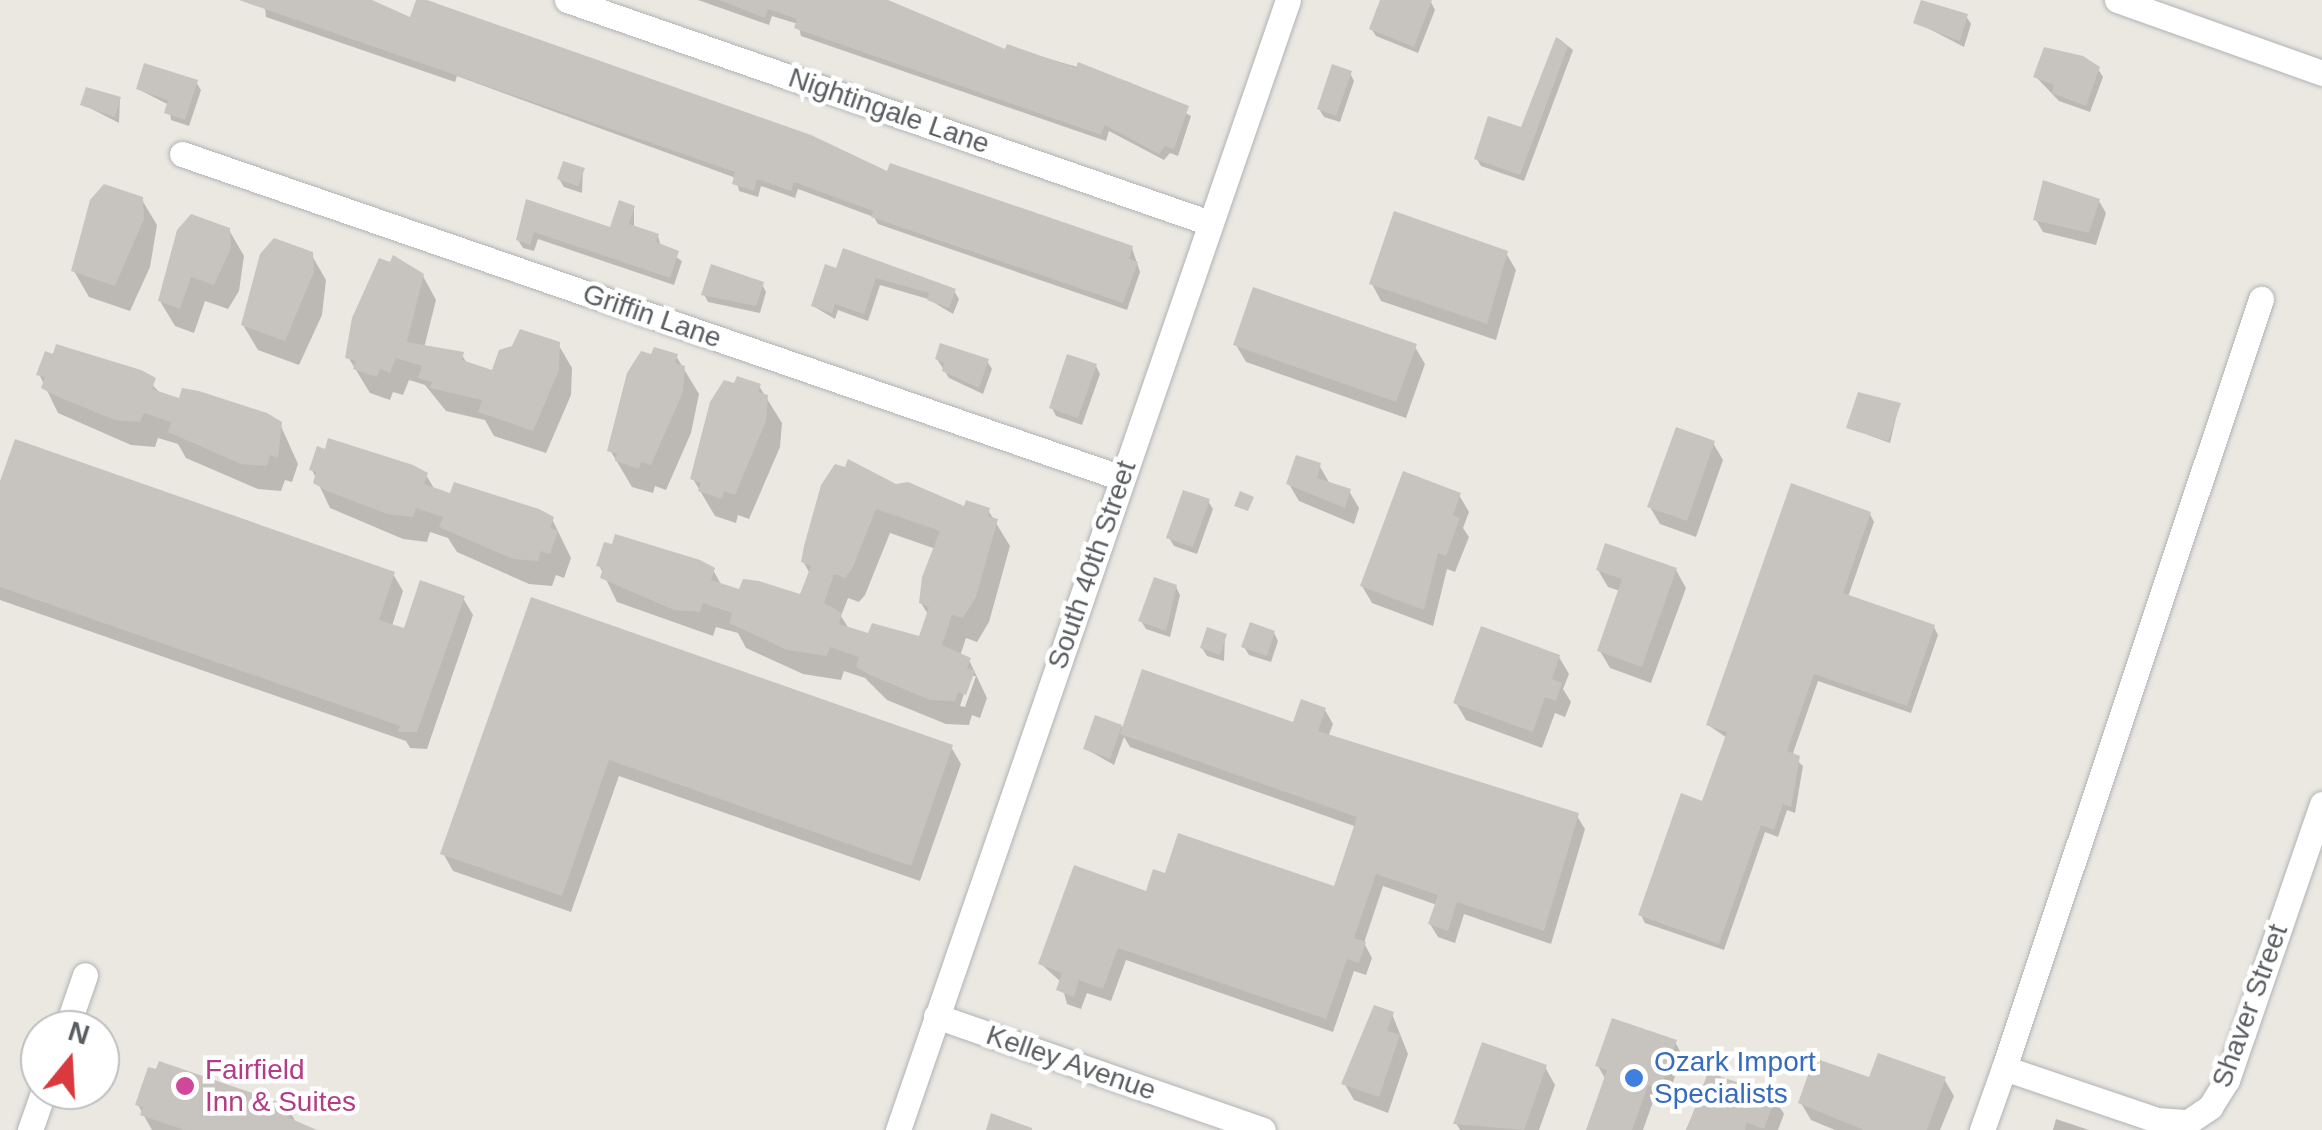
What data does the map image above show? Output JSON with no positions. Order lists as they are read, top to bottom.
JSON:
{
  "streets": {
    "street": [
      "Nightingale Lane",
      "Griffin Lane",
      "South 40th Street",
      "Shaver Street",
      "Kelley Avenue"
    ]
  },
  "crossings": [
    ["Nightingale Lane", "South 40th Street"],
    ["Griffin Lane", "South 40th Street"],
    ["South 40th Street", "Kelley Avenue"]
  ],
  "places": ["Ozark Import Specialists", "Fairfield Inn & Suites"],
  "north": "top"
}
